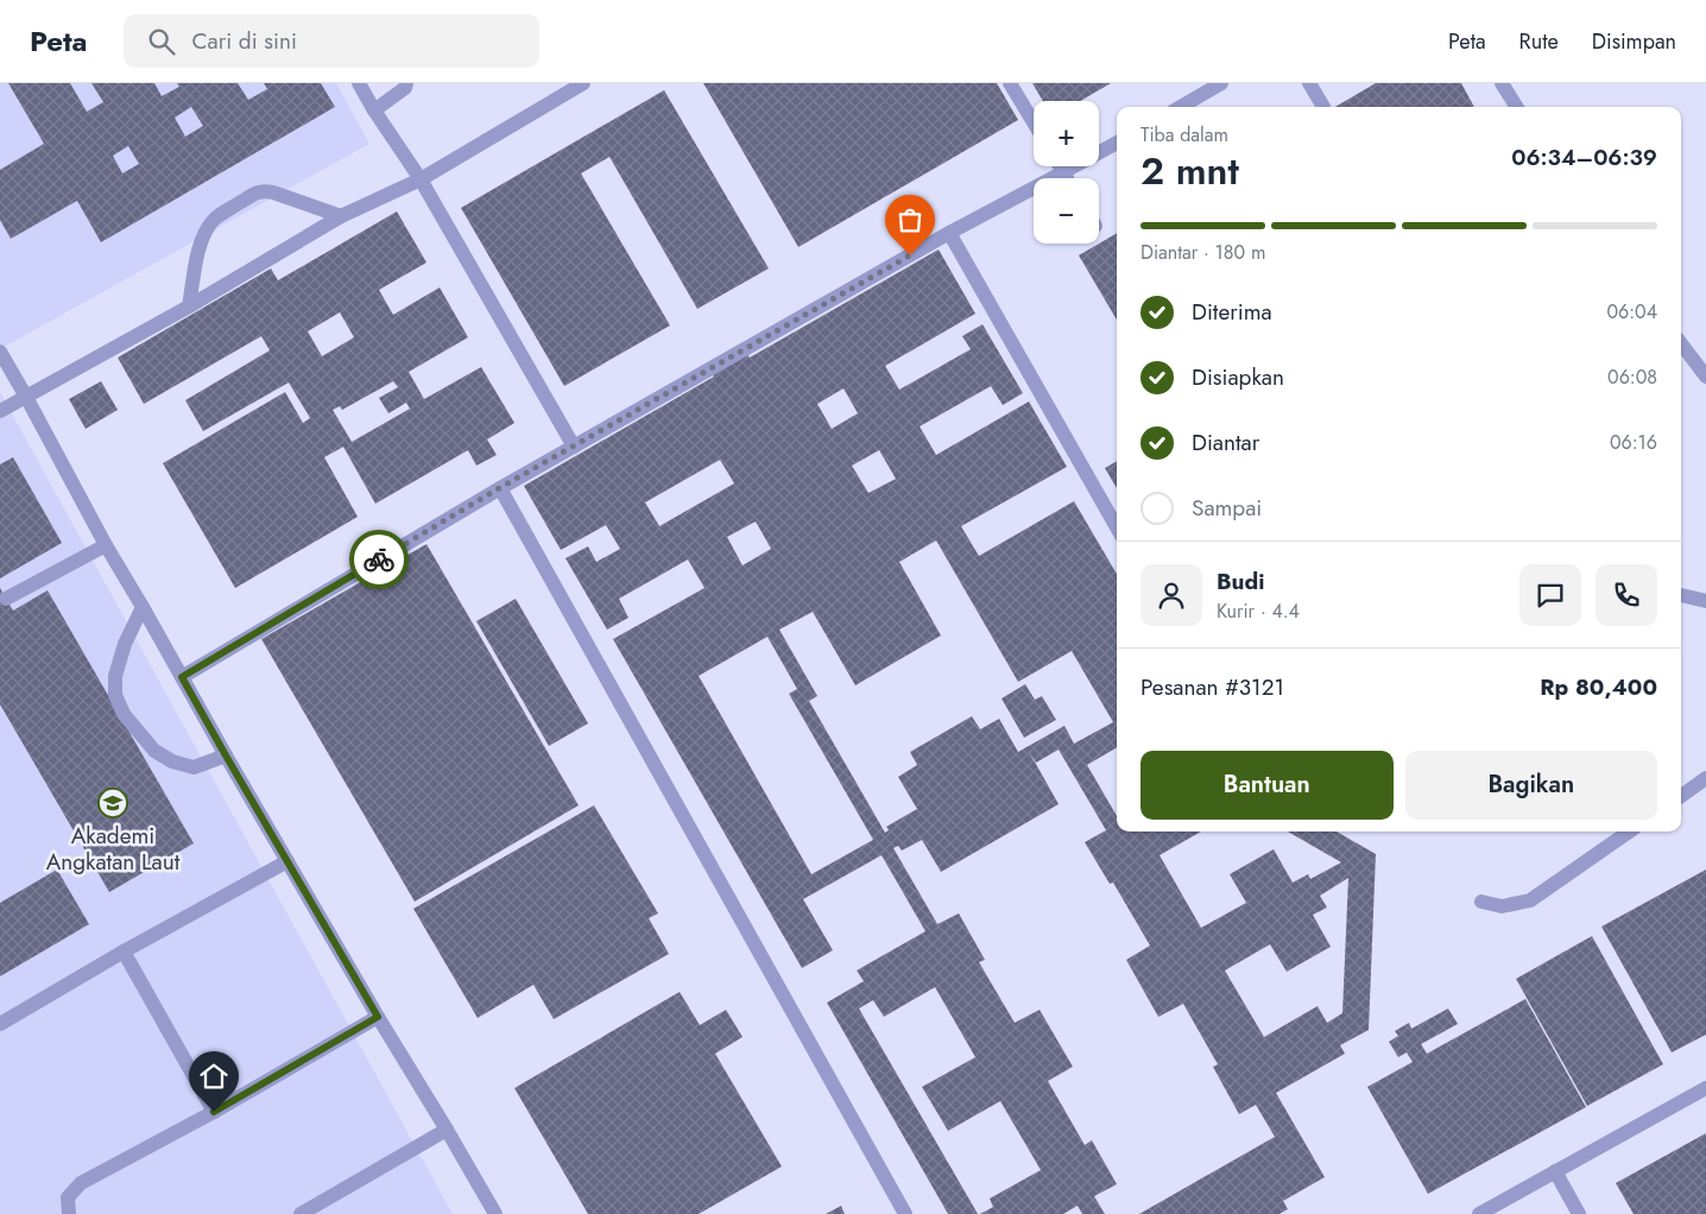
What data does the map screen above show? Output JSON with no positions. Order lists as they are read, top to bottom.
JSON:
{
  "places": {
    "school or university": ["Akademi Angkatan Laut"]
  },
  "page": {
    "header": "Peta",
    "search": "Cari di sini",
    "nav": ["Peta", "Rute", "Disimpan"],
    "map_buttons": ["+", "−"],
    "heading": ["2 mnt", "Tiba dalam", "06:34–06:39"],
    "panel": [
      "Budi",
      "Kurir · 4.4",
      "Pesanan #3121",
      "Rp 80,400"
    ],
    "bar": "Diantar · 180 m",
    "list": [
      ["Diterima", "06:04"],
      ["Disiapkan", "06:08"],
      ["Diantar", "06:16"],
      "Sampai"
    ],
    "buttons": ["Bantuan", "Bagikan"]
  }
}
